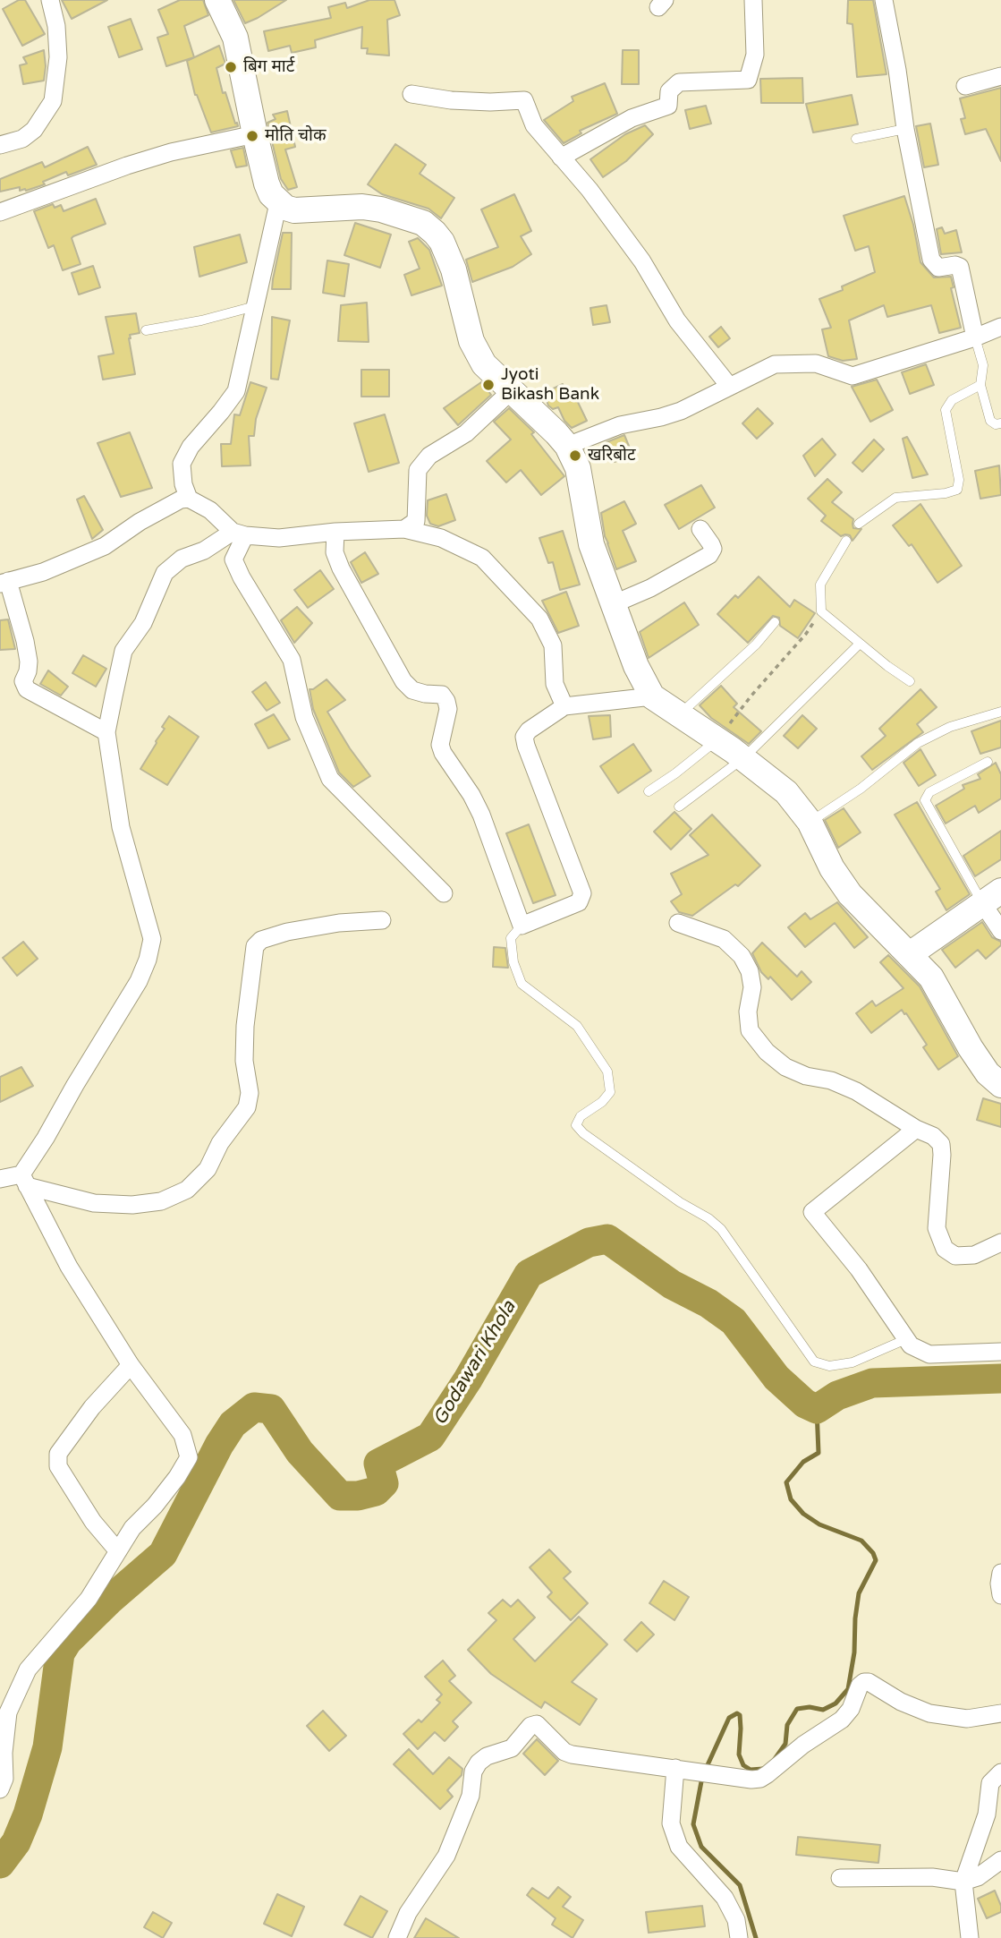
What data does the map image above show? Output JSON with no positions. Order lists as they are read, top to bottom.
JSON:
{
  "water": ["Godawari Khola"],
  "places": [
    "बिग मार्ट",
    "मोति चोक",
    "Jyoti Bikash Bank",
    "खरिबोट"
  ]
}
